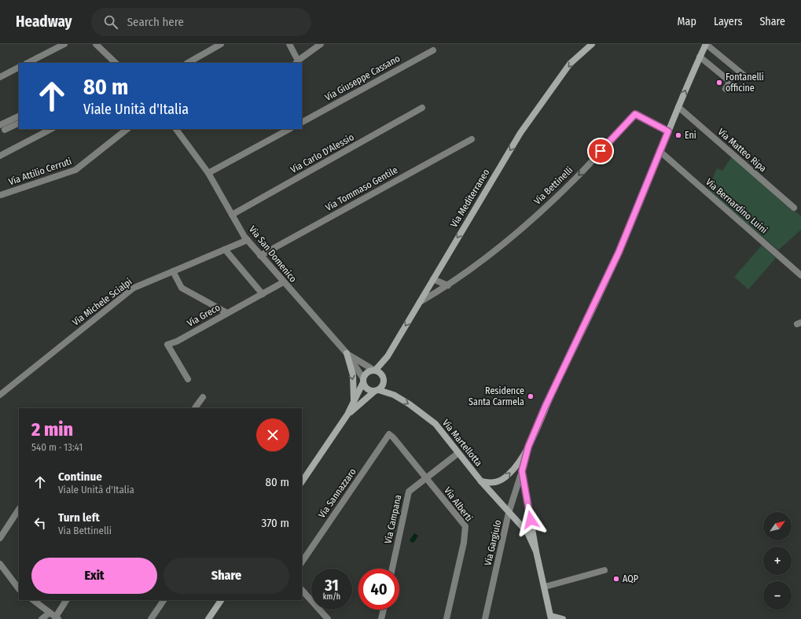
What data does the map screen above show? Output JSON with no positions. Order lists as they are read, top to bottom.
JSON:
{
  "streets": {
    "main road": ["Via Mediterraneo", "Via Martellotta"],
    "street": [
      "Via Giuseppe Cassano",
      "Via Matteo Ripa",
      "Via Carlo D'Alessio",
      "Via Attilio Cerruti",
      "Via Bettinelli",
      "Via Tommaso Gentile",
      "Via Bernardino Luini",
      "Via San Domenico",
      "Via Michele Scialpi",
      "Via Greco",
      "Via Sannazzaro",
      "Via Alberti",
      "Via Campana",
      "Via Gargiulo"
    ]
  },
  "crossings": [
    ["Via Carlo D'Alessio", "Via San Domenico"],
    ["Via Bettinelli", "Via Mediterraneo"],
    ["Via Tommaso Gentile", "Via San Domenico"],
    ["Via Mediterraneo", "Via San Domenico"],
    ["Via Mediterraneo", "Via Martellotta"],
    ["Via San Domenico", "Via Michele Scialpi"],
    ["Via San Domenico", "Via Greco"],
    ["Via San Domenico", "Via Martellotta"],
    ["Via Martellotta", "Via Campana"],
    ["Via Martellotta", "Via Gargiulo"],
    ["Via Sannazzaro", "Via Alberti"],
    ["Via Alberti", "Via Campana"]
  ],
  "one_way": ["Via Bettinelli", "Via Mediterraneo", "Via Martellotta"],
  "places": [
    "Fontanelli officine",
    "Eni",
    "Residence Santa Carmela",
    "AQP"
  ],
  "north": "top right",
  "page": {
    "header": "Headway",
    "search": "Search here",
    "nav": ["Map", "Layers", "Share"],
    "turn": ["80 m", "Viale Unità d'Italia"],
    "heading": ["2 min", "540 m · 13:41"],
    "list": [
      {
        "name": "Continue",
        "note": "Viale Unità d'Italia",
        "value": "80 m"
      },
      {
        "name": "Turn left",
        "note": "Via Bettinelli",
        "value": "370 m"
      }
    ],
    "map_buttons": ["+", "−"],
    "buttons": ["Exit", "Share"],
    "speed": "31 km/h",
    "limit": "40"
  }
}
